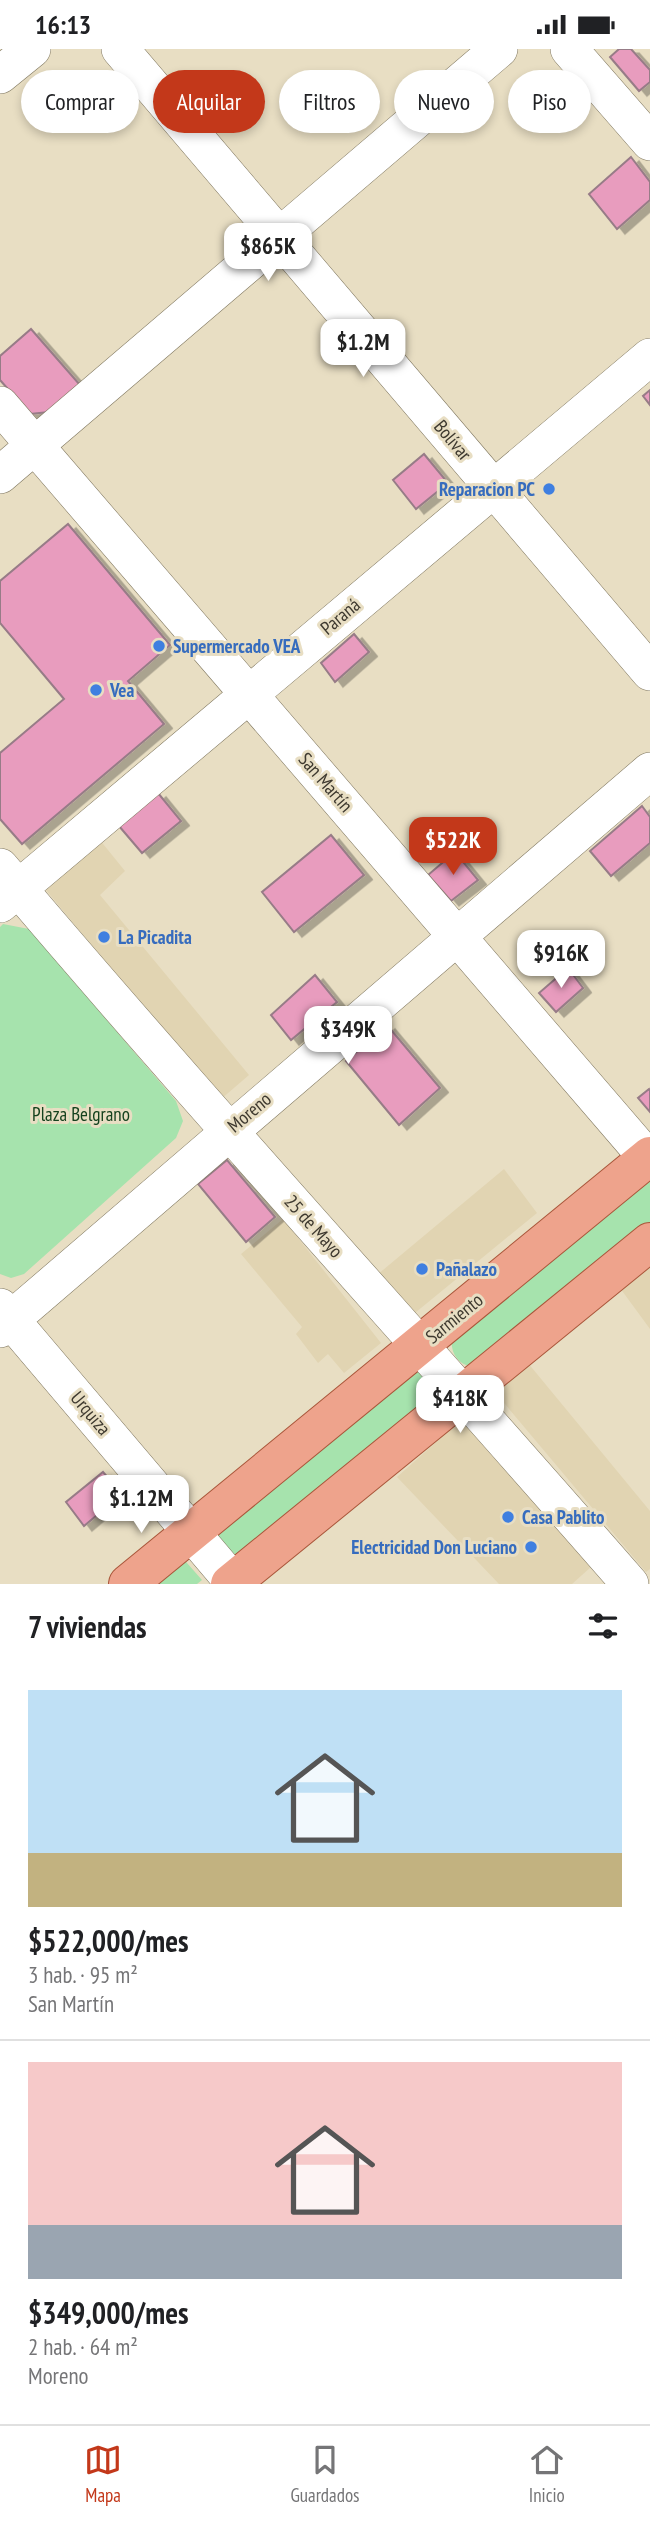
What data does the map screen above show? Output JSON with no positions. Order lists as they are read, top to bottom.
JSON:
{
  "streets": {
    "main road": ["Sarmiento"],
    "street": [
      "Bolívar",
      "Paraná",
      "San Martín",
      "Moreno",
      "25 de Mayo",
      "Urquiza"
    ]
  },
  "crossings": [
    ["Bolívar", "Paraná"],
    ["Paraná", "San Martín"],
    ["Paraná", "25 de Mayo"],
    ["San Martín", "Moreno"],
    ["San Martín", "Sarmiento"],
    ["Moreno", "25 de Mayo"],
    ["Moreno", "Urquiza"],
    ["25 de Mayo", "Sarmiento"],
    ["Sarmiento", "Urquiza"]
  ],
  "parks": ["Plaza Belgrano"],
  "places": [
    "Reparacion PC",
    "Supermercado VEA",
    "Vea",
    "La Picadita",
    "Pañalazo",
    "Casa Pablito",
    "Electricidad Don Luciano"
  ],
  "page": {
    "status": "16:13",
    "chip": [
      "Comprar",
      "Alquilar",
      "Filtros",
      "Nuevo",
      "Piso"
    ],
    "price": [
      "$865K",
      "$1.2M",
      "$522K",
      "$916K",
      "$349K",
      "$418K",
      "$1.12M"
    ],
    "heading": "7 viviendas",
    "list": [
      {
        "name": "$522,000/mes",
        "note": "3 hab. · 95 m² · San Martín"
      },
      {
        "name": "$349,000/mes",
        "note": "2 hab. · 64 m² · Moreno"
      }
    ],
    "tabs": ["Mapa", "Guardados", "Inicio"]
  }
}
